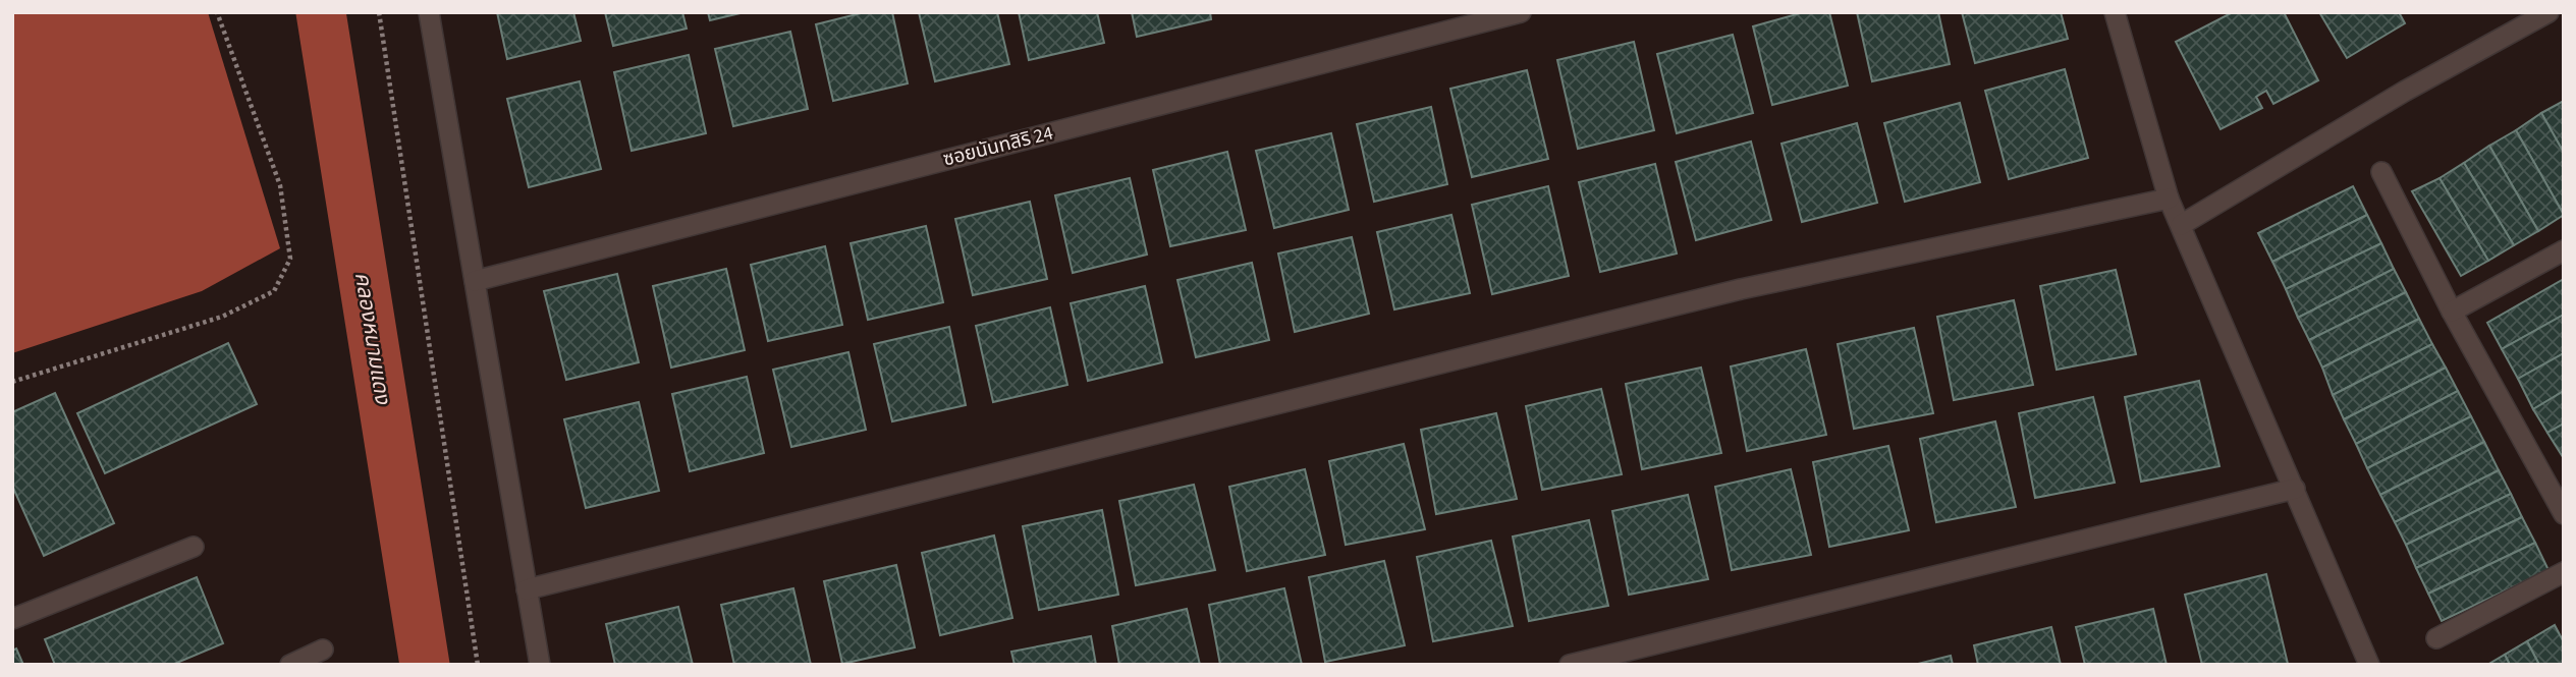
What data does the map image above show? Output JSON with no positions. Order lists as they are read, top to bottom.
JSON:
{
  "streets": {
    "street": ["ซอยนันทสิริ 24"]
  },
  "water": ["คลองหนามแดง"]
}
